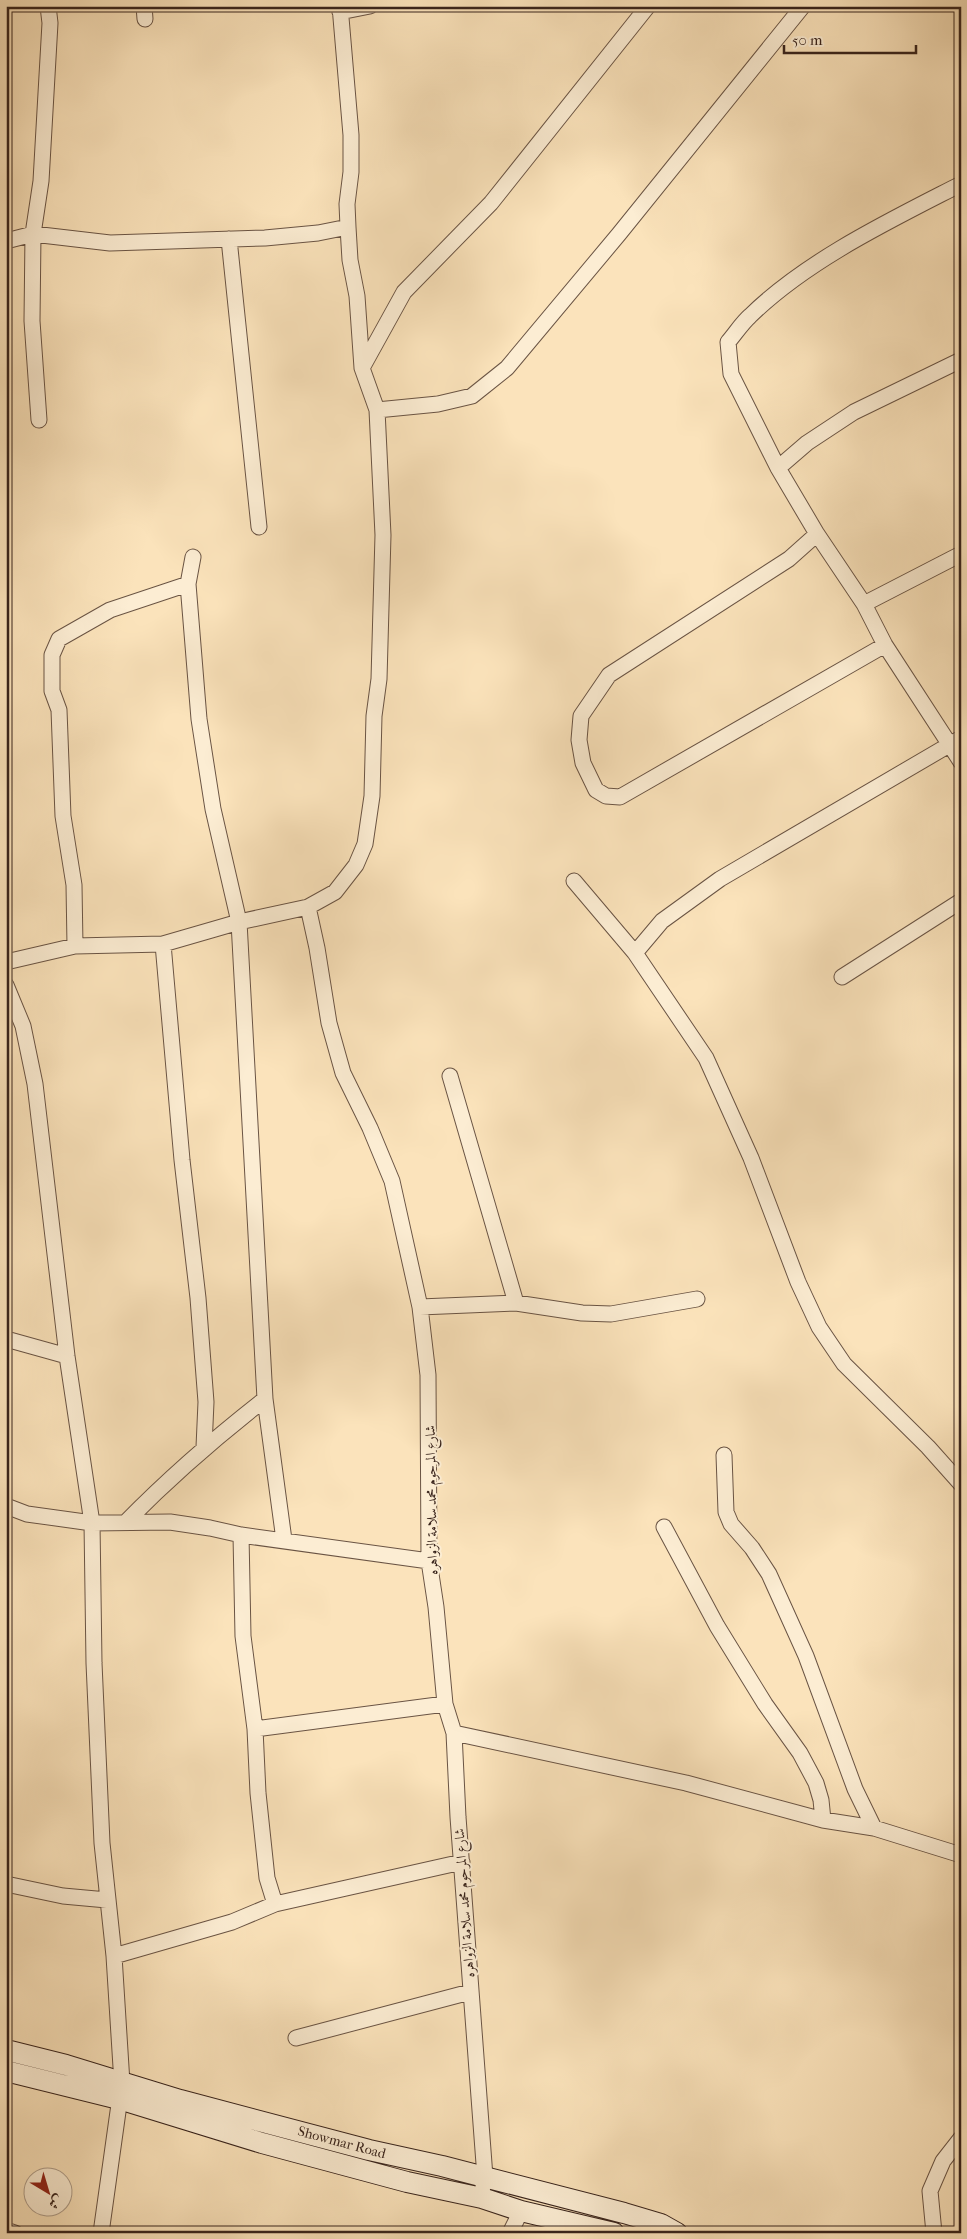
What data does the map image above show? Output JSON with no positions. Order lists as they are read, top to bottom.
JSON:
{
  "streets": {
    "main road": ["Showmar Road"],
    "street": ["شارع المرحوم محمد سلامة الزواهره"]
  },
  "crossings": [
    ["شارع المرحوم محمد سلامة الزواهره", "Showmar Road"]
  ],
  "scale_bar": "50 m",
  "north": "bottom right"
}
